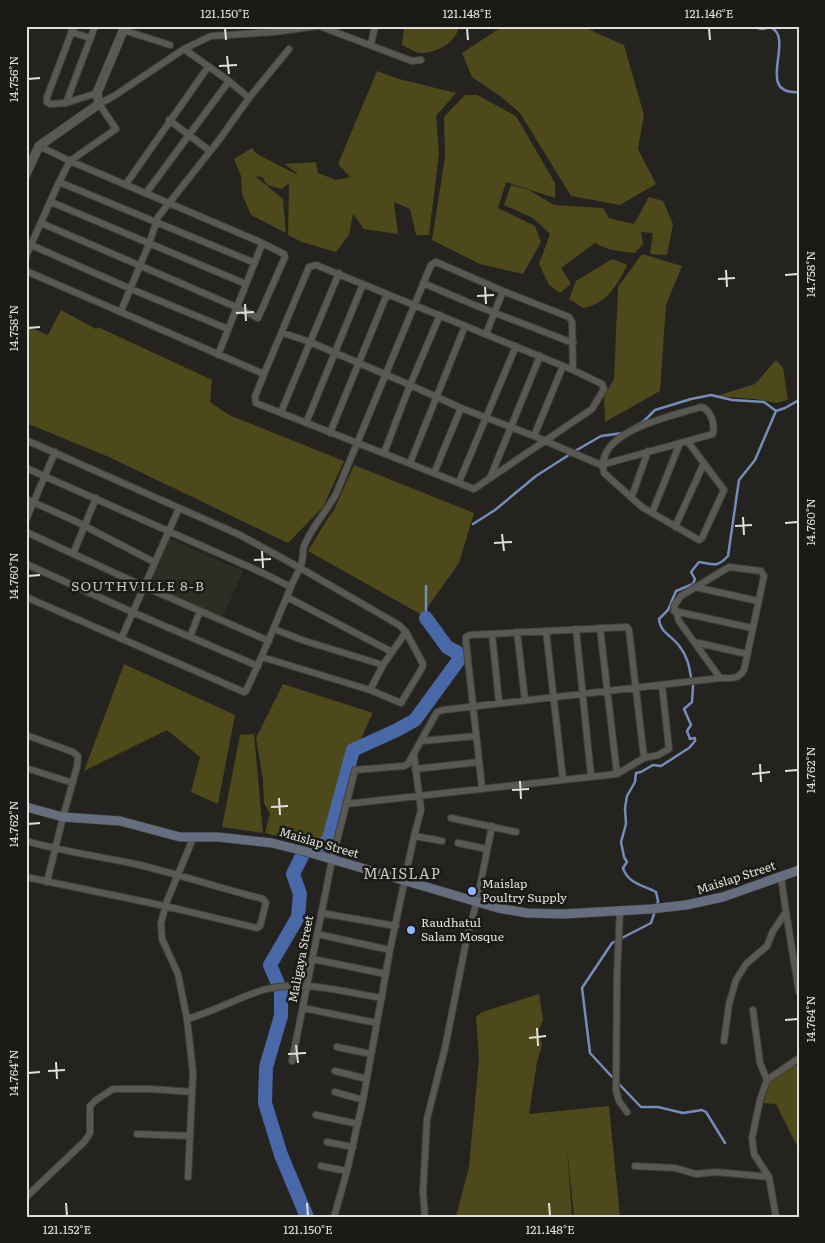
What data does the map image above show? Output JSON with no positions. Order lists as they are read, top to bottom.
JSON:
{
  "streets": {
    "main road": ["Maislap Street"],
    "street": ["Maligaya Street"]
  },
  "crossings": [
    ["Maislap Street", "Maligaya Street"]
  ],
  "districts": ["SOUTHVILLE 8-B", "MAISLAP"],
  "places": ["Maislap Poultry Supply", "Raudhatul Salam Mosque"],
  "coordinates": [
    "121.150°E",
    "121.148°E",
    "121.146°E",
    "14.756°N",
    "14.758°N",
    "14.760°N",
    "14.762°N",
    "14.764°N",
    "121.152°E"
  ]
}
